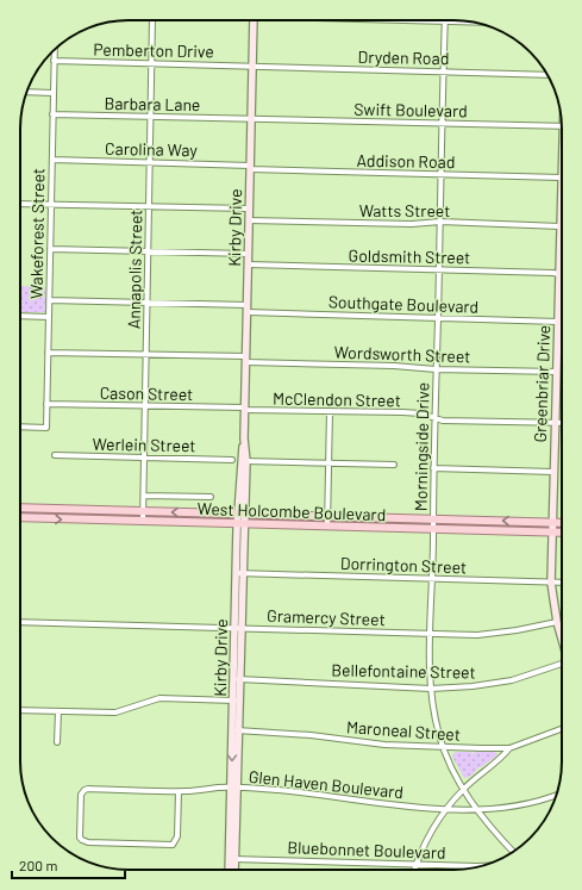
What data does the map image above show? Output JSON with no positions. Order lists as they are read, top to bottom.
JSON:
{
  "streets": {
    "main road": ["Kirby Drive", "Greenbriar Drive", "West Holcombe Boulevard"],
    "street": [
      "Pemberton Drive",
      "Dryden Road",
      "Barbara Lane",
      "Swift Boulevard",
      "Carolina Way",
      "Addison Road",
      "Watts Street",
      "Wakeforest Street",
      "Goldsmith Street",
      "Annapolis Street",
      "Southgate Boulevard",
      "Wordsworth Street",
      "Cason Street",
      "McClendon Street",
      "Werlein Street",
      "Morningside Drive",
      "Dorrington Street",
      "Gramercy Street",
      "Bellefontaine Street",
      "Maroneal Street",
      "Glen Haven Boulevard",
      "Bluebonnet Boulevard"
    ]
  },
  "crossings": [
    ["Pemberton Drive", "Dryden Road"],
    ["Pemberton Drive", "Kirby Drive"],
    ["Pemberton Drive", "Wakeforest Street"],
    ["Pemberton Drive", "Annapolis Street"],
    ["Dryden Road", "Kirby Drive"],
    ["Dryden Road", "Morningside Drive"],
    ["Barbara Lane", "Swift Boulevard"],
    ["Barbara Lane", "Kirby Drive"],
    ["Barbara Lane", "Wakeforest Street"],
    ["Barbara Lane", "Annapolis Street"],
    ["Swift Boulevard", "Kirby Drive"],
    ["Swift Boulevard", "Morningside Drive"],
    ["Carolina Way", "Addison Road"],
    ["Carolina Way", "Kirby Drive"],
    ["Carolina Way", "Wakeforest Street"],
    ["Carolina Way", "Annapolis Street"],
    ["Addison Road", "Kirby Drive"],
    ["Addison Road", "Greenbriar Drive"],
    ["Addison Road", "Morningside Drive"],
    ["Watts Street", "Kirby Drive"],
    ["Watts Street", "Greenbriar Drive"],
    ["Watts Street", "Morningside Drive"],
    ["Kirby Drive", "Goldsmith Street"],
    ["Kirby Drive", "Southgate Boulevard"],
    ["Kirby Drive", "Wordsworth Street"],
    ["Kirby Drive", "Cason Street"],
    ["Kirby Drive", "McClendon Street"],
    ["Kirby Drive", "West Holcombe Boulevard"],
    ["Kirby Drive", "Dorrington Street"],
    ["Kirby Drive", "Gramercy Street"],
    ["Kirby Drive", "Bellefontaine Street"],
    ["Kirby Drive", "Maroneal Street"],
    ["Kirby Drive", "Glen Haven Boulevard"],
    ["Kirby Drive", "Bluebonnet Boulevard"],
    ["Wakeforest Street", "Wordsworth Street"],
    ["Wakeforest Street", "Cason Street"],
    ["Goldsmith Street", "Greenbriar Drive"],
    ["Goldsmith Street", "Morningside Drive"],
    ["Annapolis Street", "Wordsworth Street"],
    ["Annapolis Street", "Cason Street"],
    ["Annapolis Street", "Werlein Street"],
    ["Annapolis Street", "West Holcombe Boulevard"],
    ["Southgate Boulevard", "Greenbriar Drive"],
    ["Southgate Boulevard", "Morningside Drive"],
    ["Wordsworth Street", "Greenbriar Drive"],
    ["Wordsworth Street", "Morningside Drive"],
    ["Greenbriar Drive", "McClendon Street"],
    ["Greenbriar Drive", "West Holcombe Boulevard"],
    ["Greenbriar Drive", "Dorrington Street"],
    ["Greenbriar Drive", "Gramercy Street"],
    ["Cason Street", "McClendon Street"],
    ["McClendon Street", "Morningside Drive"],
    ["Morningside Drive", "West Holcombe Boulevard"],
    ["Morningside Drive", "Dorrington Street"],
    ["Morningside Drive", "Gramercy Street"],
    ["Morningside Drive", "Bellefontaine Street"],
    ["Morningside Drive", "Maroneal Street"],
    ["Morningside Drive", "Glen Haven Boulevard"]
  ],
  "scale_bar": "200 m"
}
